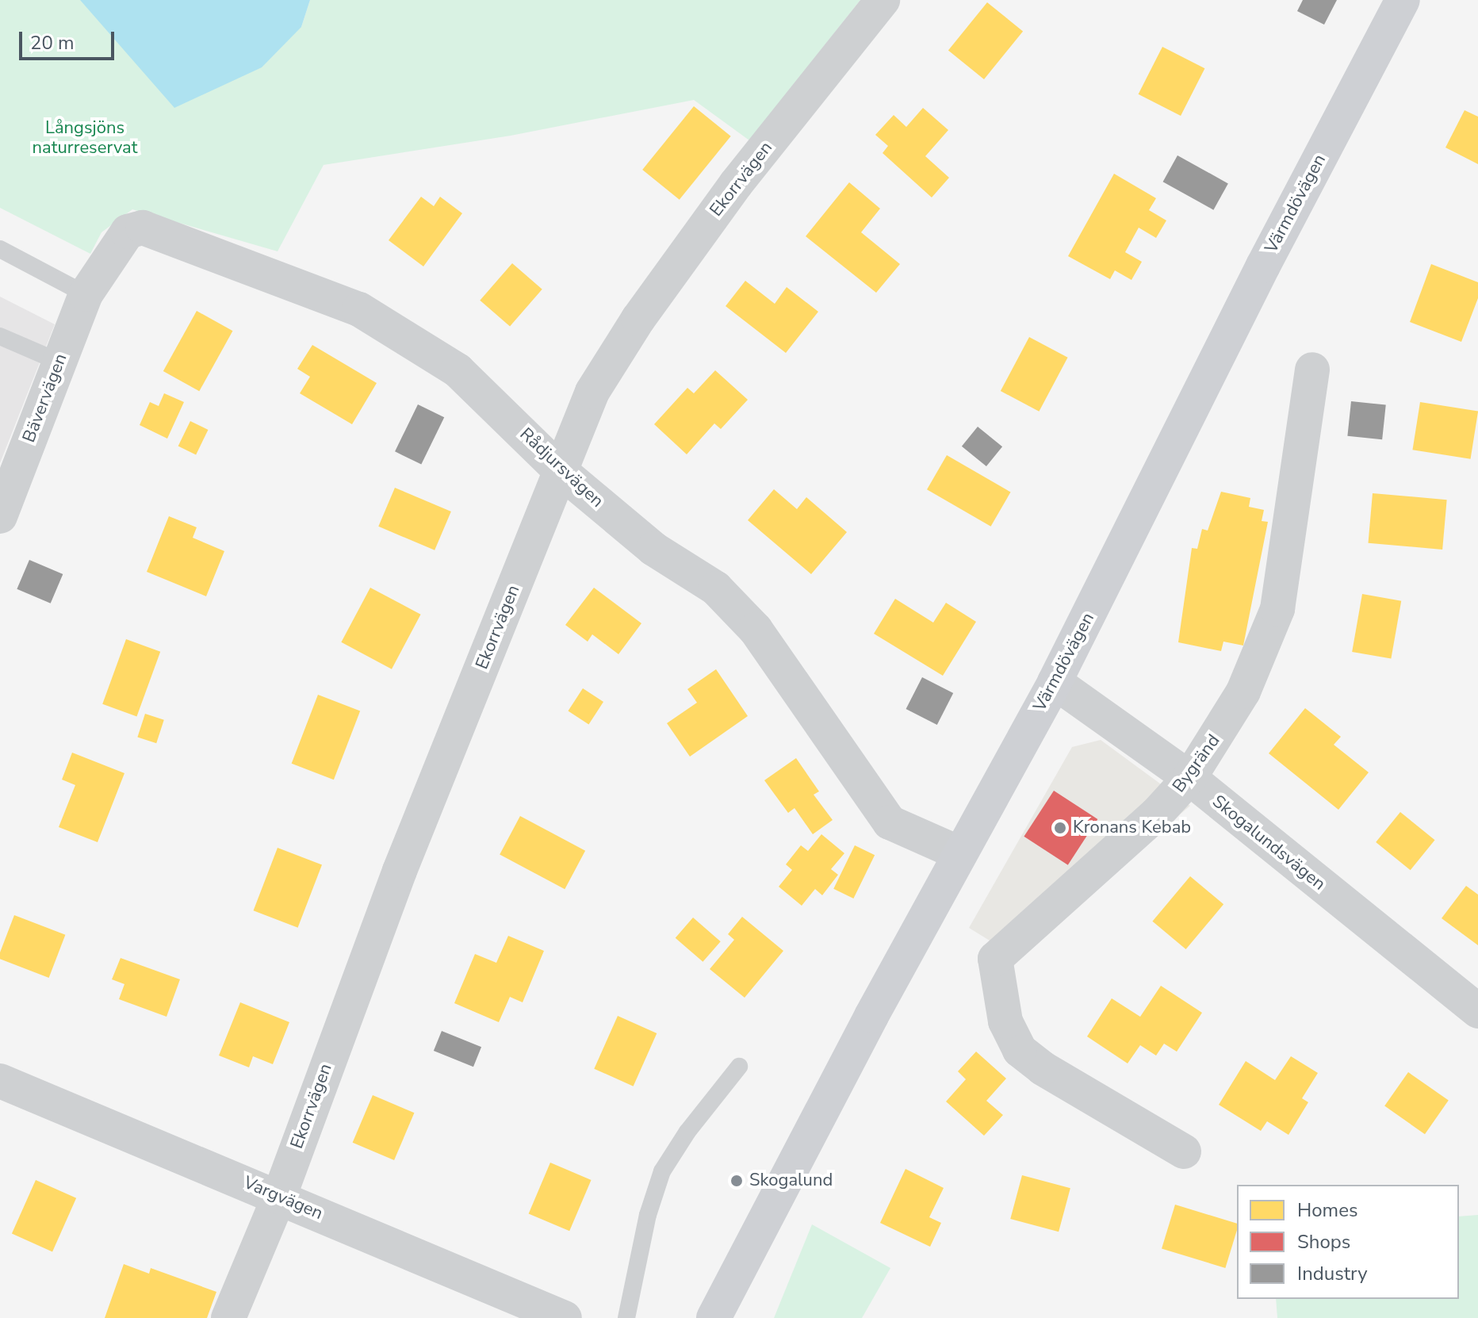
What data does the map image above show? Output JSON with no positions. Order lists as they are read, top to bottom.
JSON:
{
  "streets": {
    "main road": ["Värmdövägen"],
    "street": [
      "Ekorrvägen",
      "Bävervägen",
      "Rådjursvägen",
      "Bygränd",
      "Skogalundsvägen",
      "Vargvägen"
    ]
  },
  "crossings": [
    ["Ekorrvägen", "Rådjursvägen"],
    ["Ekorrvägen", "Vargvägen"],
    ["Värmdövägen", "Rådjursvägen"],
    ["Värmdövägen", "Skogalundsvägen"],
    ["Bävervägen", "Rådjursvägen"],
    ["Bygränd", "Skogalundsvägen"]
  ],
  "parks": ["Långsjöns naturreservat"],
  "places": ["Kronans Kebab", "Skogalund"],
  "legend": ["Homes", "Shops", "Industry"],
  "scale_bar": "20 m"
}
